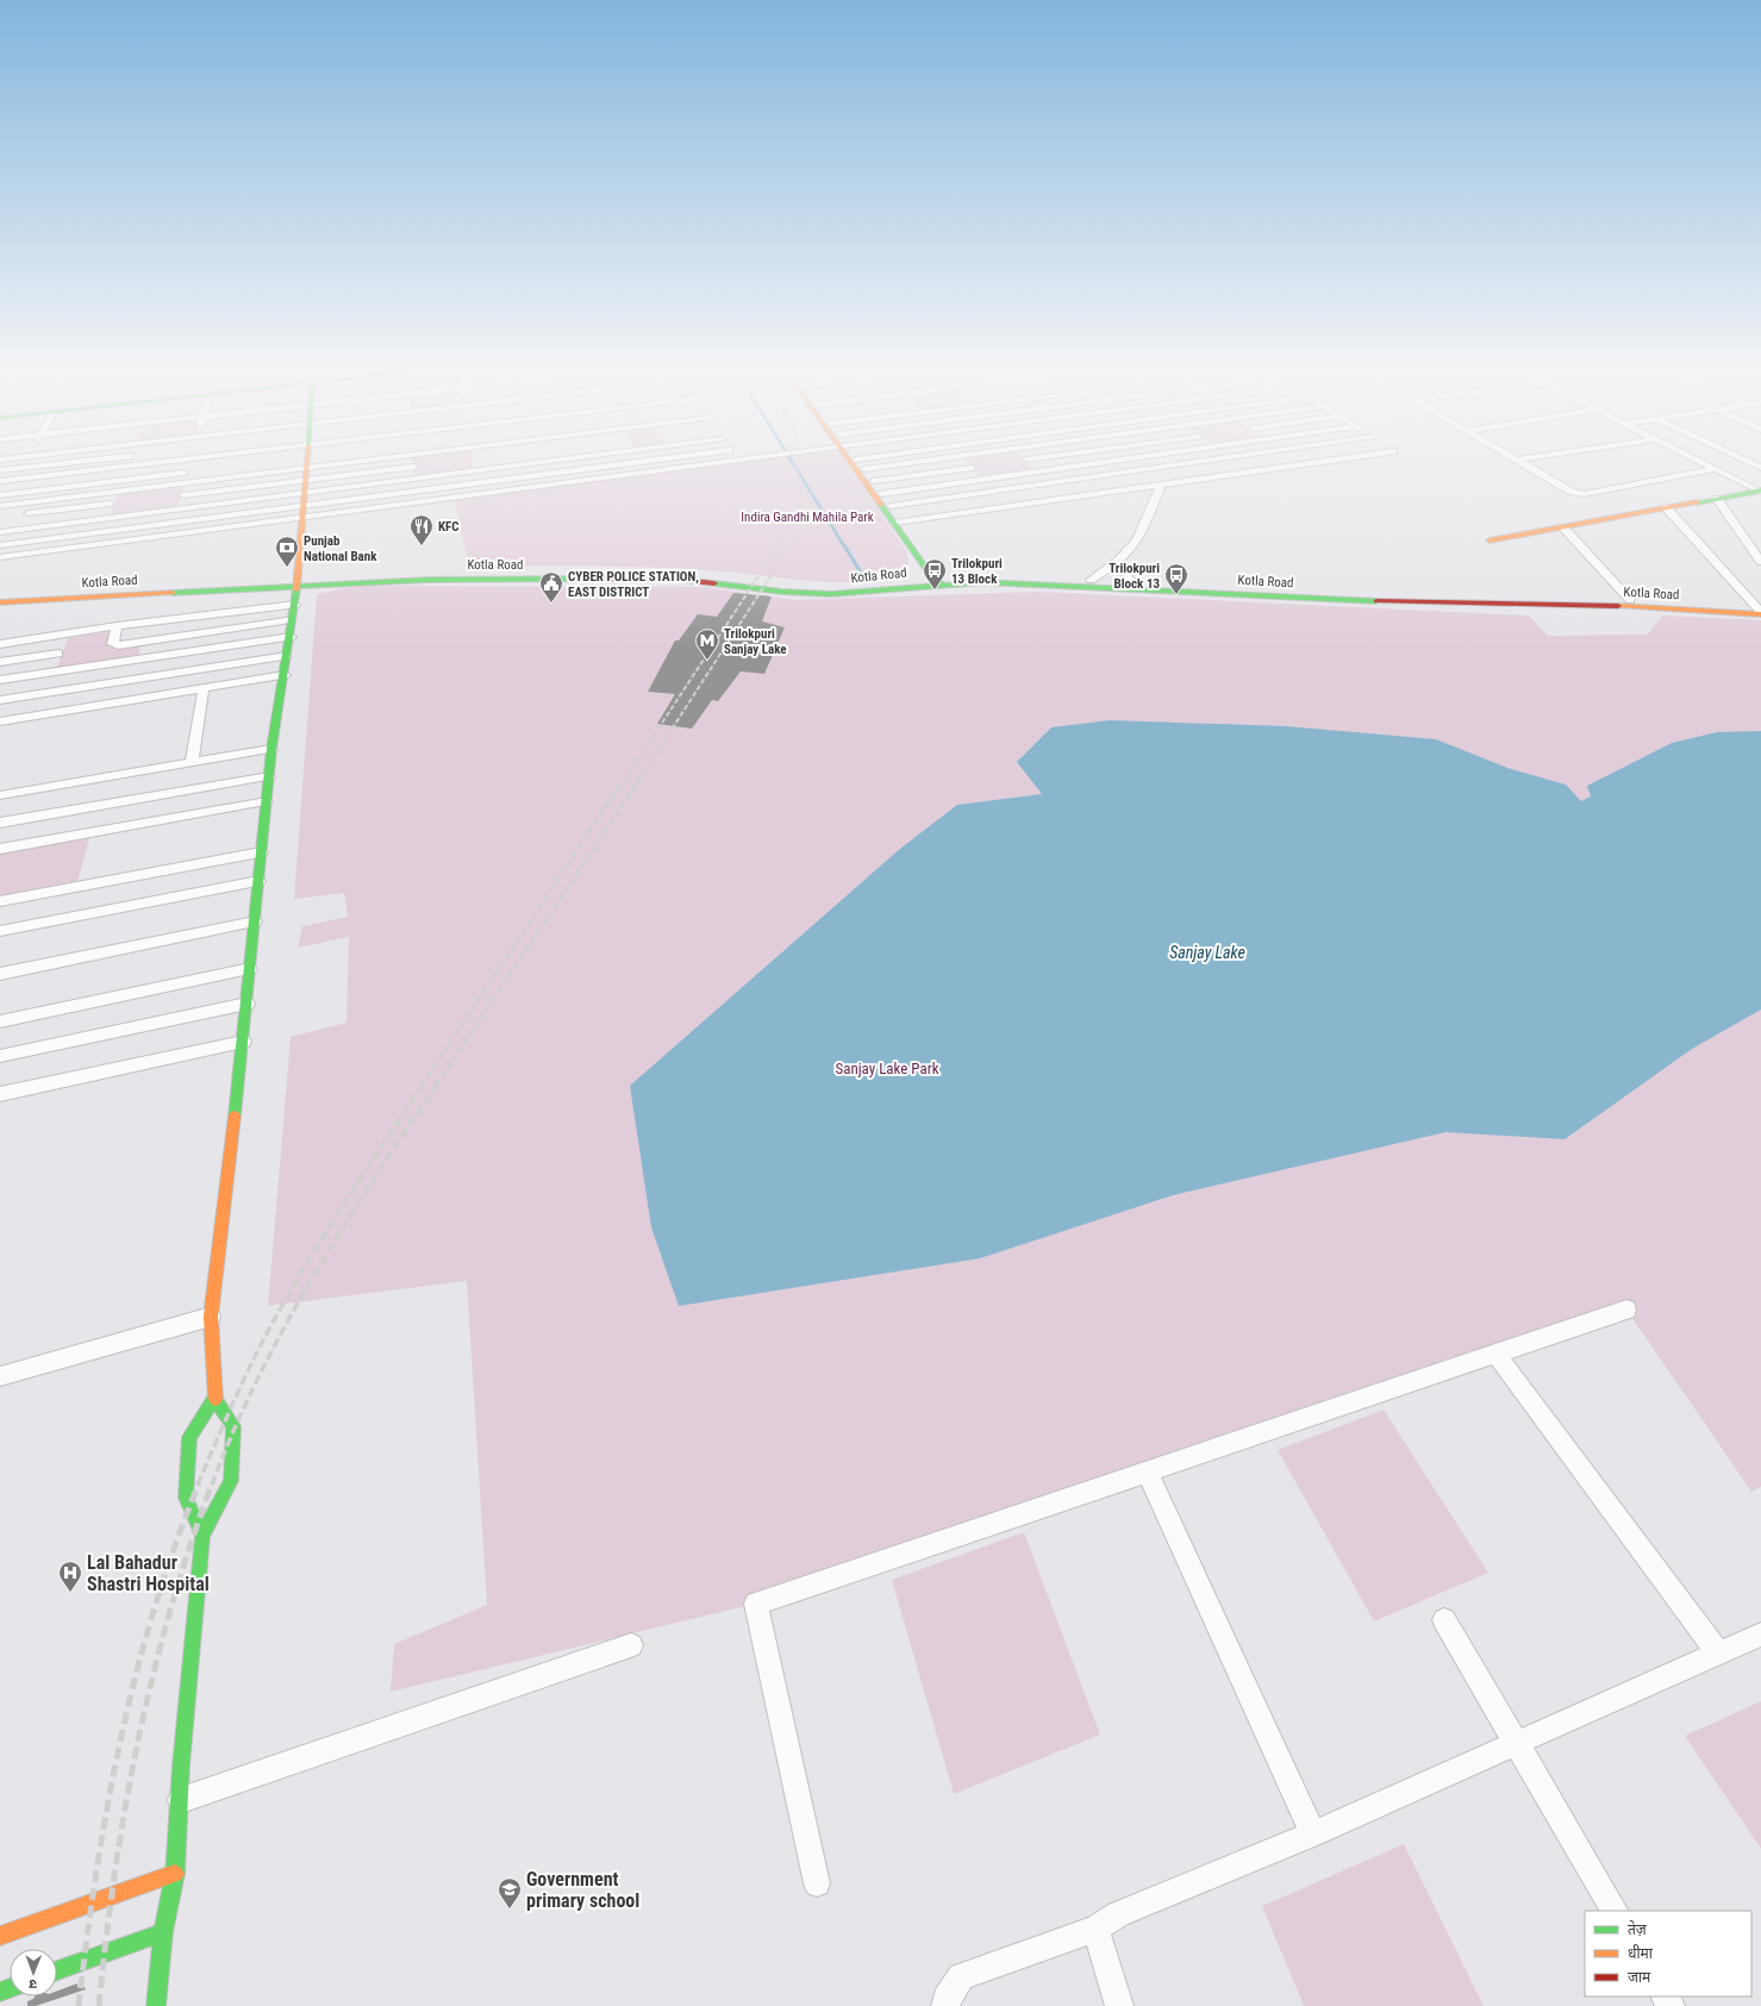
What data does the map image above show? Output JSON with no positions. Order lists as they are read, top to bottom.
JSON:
{
  "streets": {
    "street": ["Kotla Road"]
  },
  "water": ["Sanjay Lake"],
  "parks": ["Indira Gandhi Mahila Park", "Sanjay Lake Park"],
  "places": {
    "restaurant": ["KFC"],
    "bank": ["Punjab National Bank"],
    "bus stop": ["Trilokpuri 13 Block", "Trilokpuri Block 13"],
    "public building": ["CYBER POLICE STATION, EAST DISTRICT"],
    "metro station": ["Trilokpuri Sanjay Lake"],
    "hospital": ["Lal Bahadur Shastri Hospital"],
    "school or university": ["Government primary school"]
  },
  "legend": ["तेज़", "धीमा", "जाम"],
  "north": "bottom"
}
